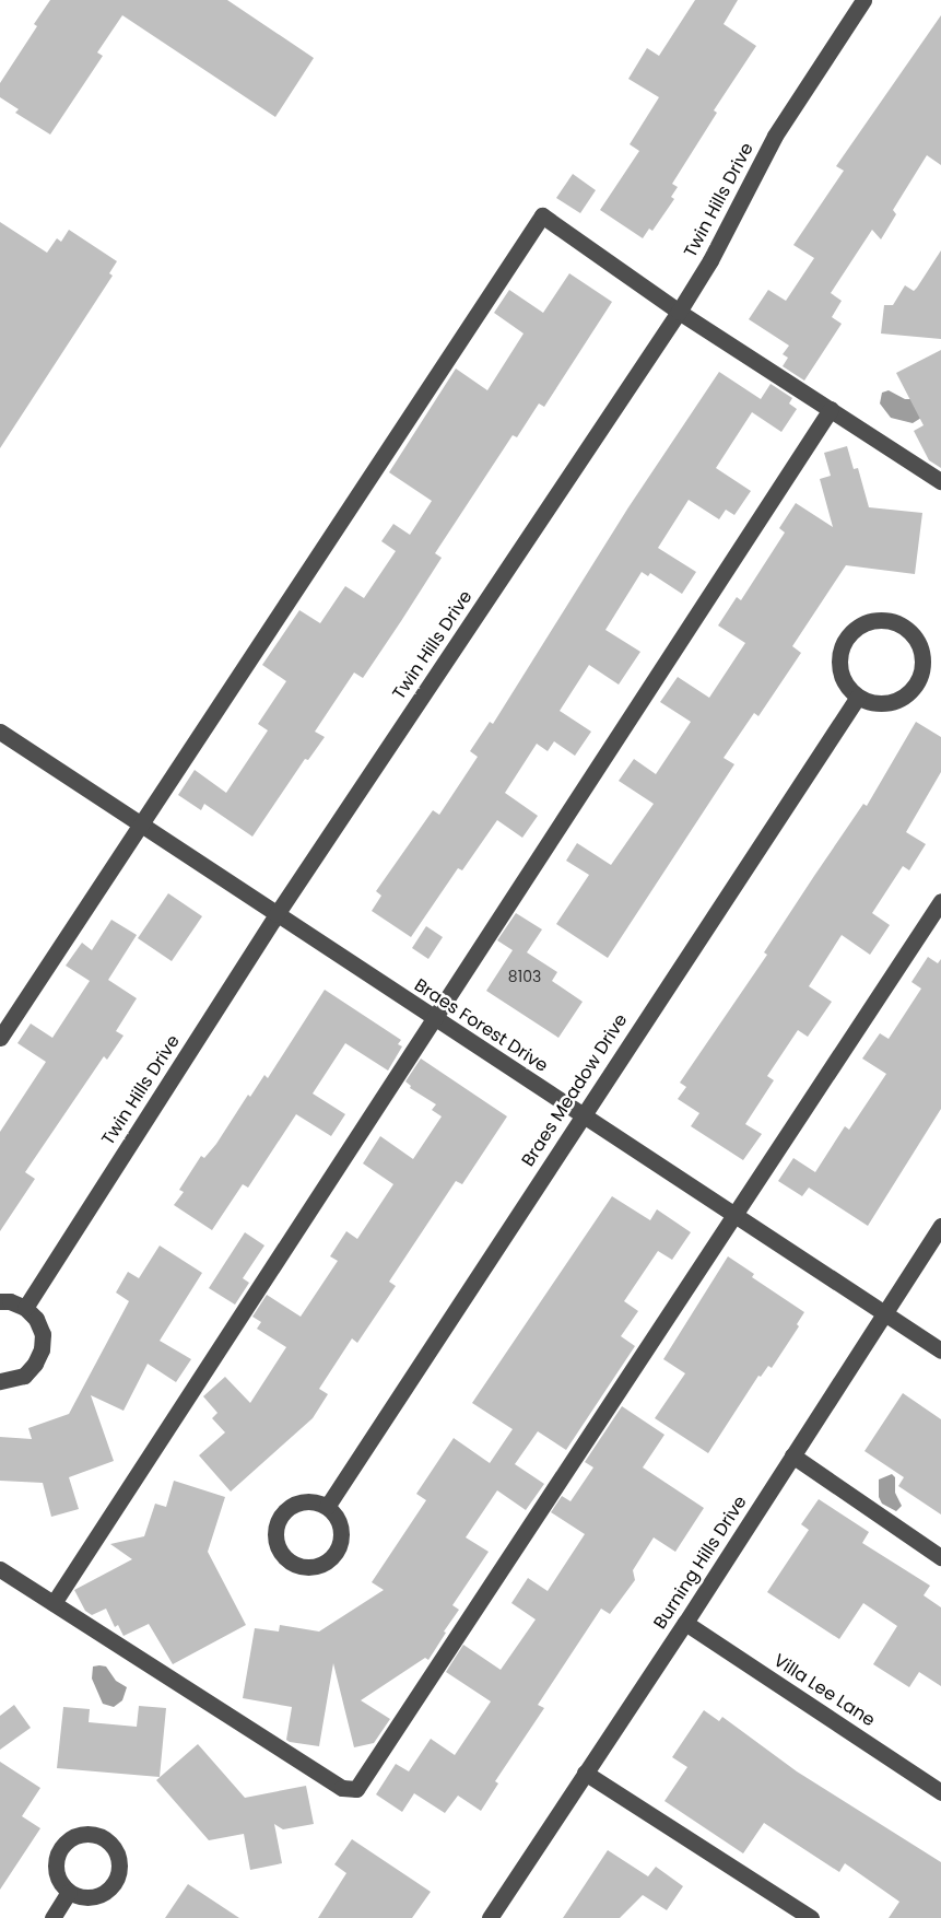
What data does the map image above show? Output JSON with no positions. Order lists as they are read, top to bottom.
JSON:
{
  "streets": {
    "street": [
      "Twin Hills Drive",
      "Braes Forest Drive",
      "Braes Meadow Drive",
      "Burning Hills Drive",
      "Villa Lee Lane"
    ]
  },
  "crossings": [
    ["Twin Hills Drive", "Braes Forest Drive"],
    ["Braes Forest Drive", "Braes Meadow Drive"],
    ["Braes Forest Drive", "Burning Hills Drive"],
    ["Burning Hills Drive", "Villa Lee Lane"]
  ],
  "house_numbers": ["8103"]
}
